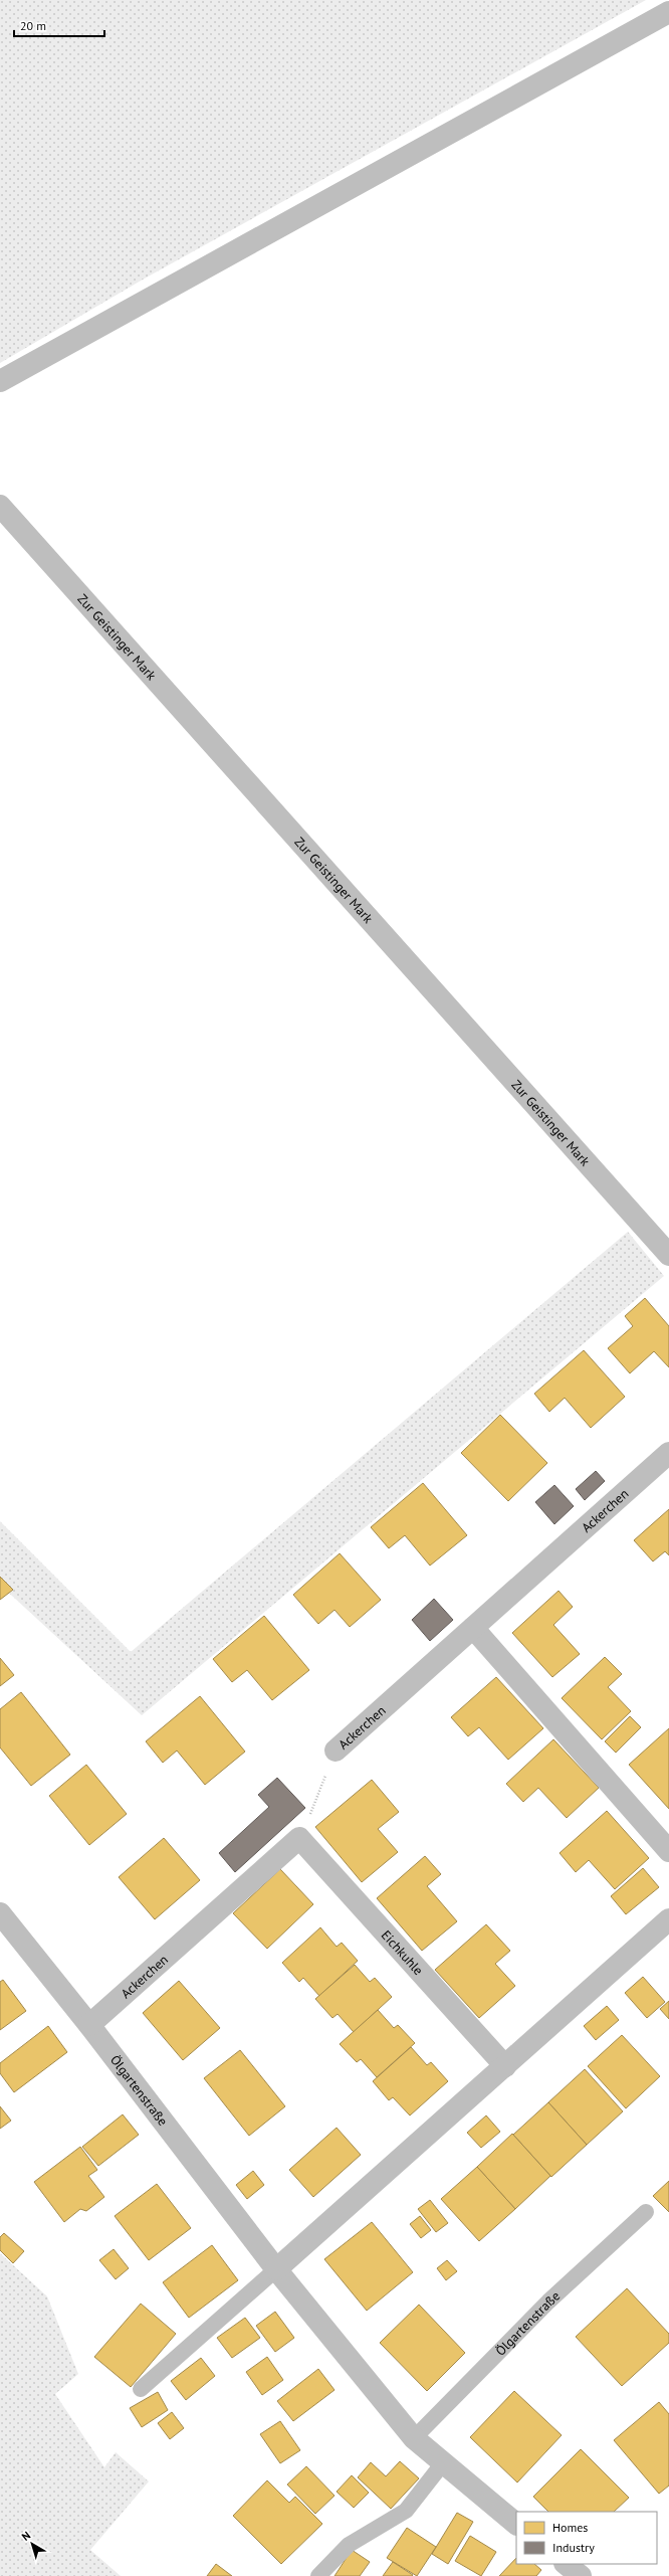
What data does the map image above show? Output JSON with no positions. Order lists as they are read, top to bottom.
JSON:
{
  "streets": {
    "street": [
      "Zur Geistinger Mark",
      "Ackerchen",
      "Eichkuhle",
      "Ölgartenstraße"
    ]
  },
  "crossings": [
    ["Ackerchen", "Eichkuhle"],
    ["Ackerchen", "Ölgartenstraße"]
  ],
  "legend": ["Homes", "Industry"],
  "scale_bar": "20 m",
  "north": "top left"
}
